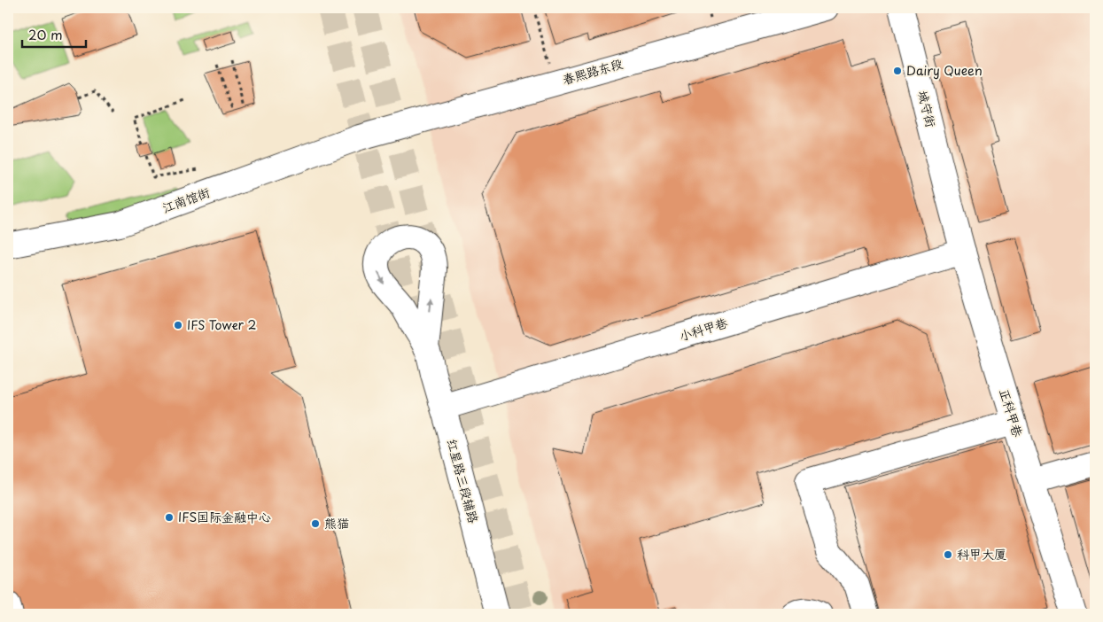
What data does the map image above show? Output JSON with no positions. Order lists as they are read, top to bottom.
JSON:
{
  "streets": {
    "street": [
      "春熙路东段",
      "城守街",
      "江南馆街",
      "小科甲巷",
      "正科甲巷",
      "红星路三段辅路"
    ]
  },
  "crossings": [
    ["春熙路东段", "江南馆街"],
    ["城守街", "正科甲巷"],
    ["小科甲巷", "正科甲巷"],
    ["小科甲巷", "红星路三段辅路"]
  ],
  "places": [
    "Dairy Queen",
    "IFS Tower 2",
    "IFS国际金融中心",
    "熊猫",
    "科甲大厦"
  ],
  "scale_bar": "20 m"
}
